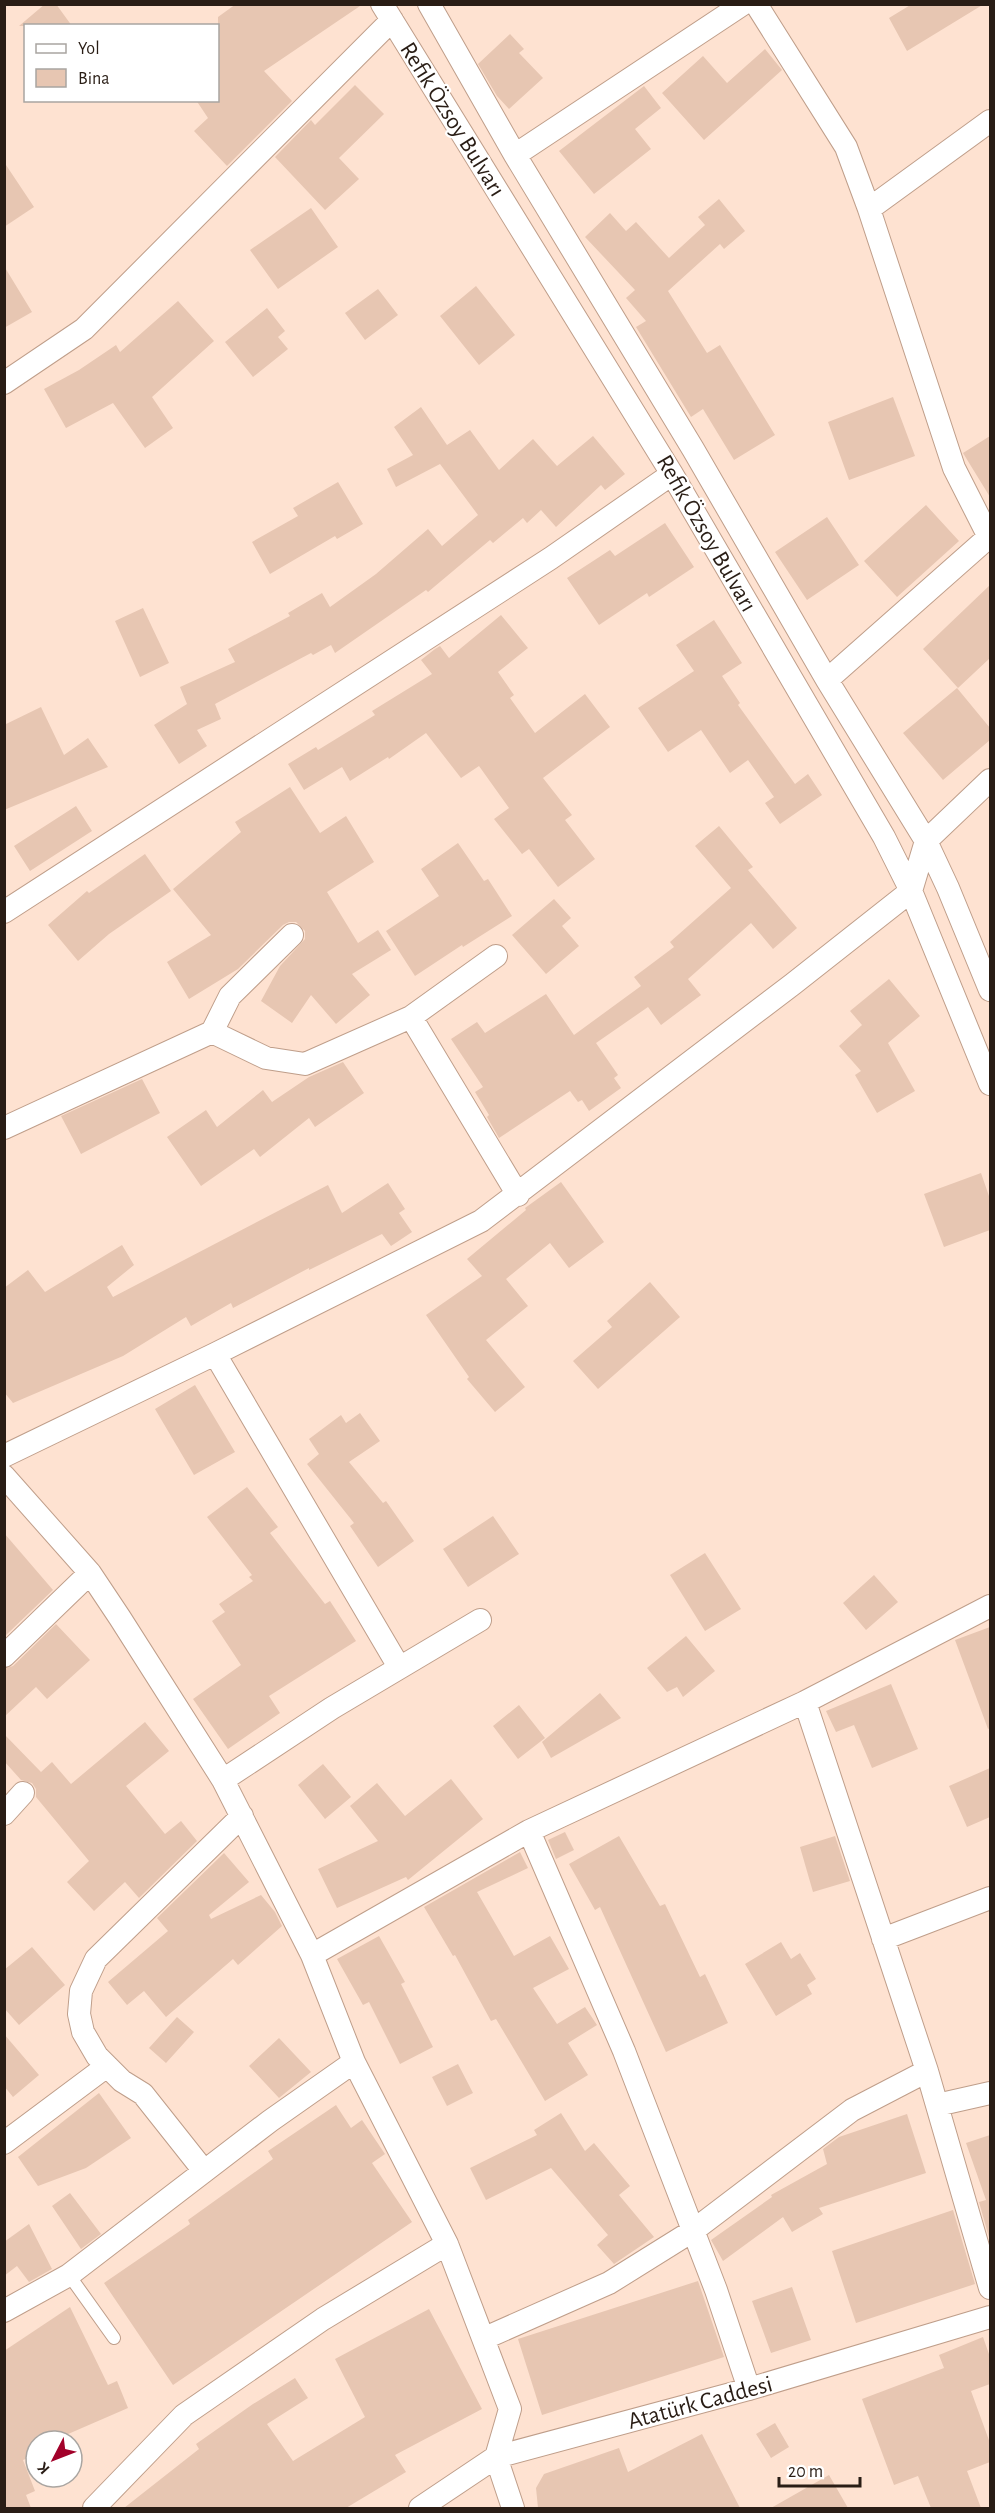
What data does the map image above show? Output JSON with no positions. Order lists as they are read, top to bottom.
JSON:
{
  "streets": {
    "street": ["Refik Özsoy Bulvarı", "Atatürk Caddesi"]
  },
  "legend": ["Yol", "Bina"],
  "scale_bar": "20 m",
  "north": "bottom left"
}
